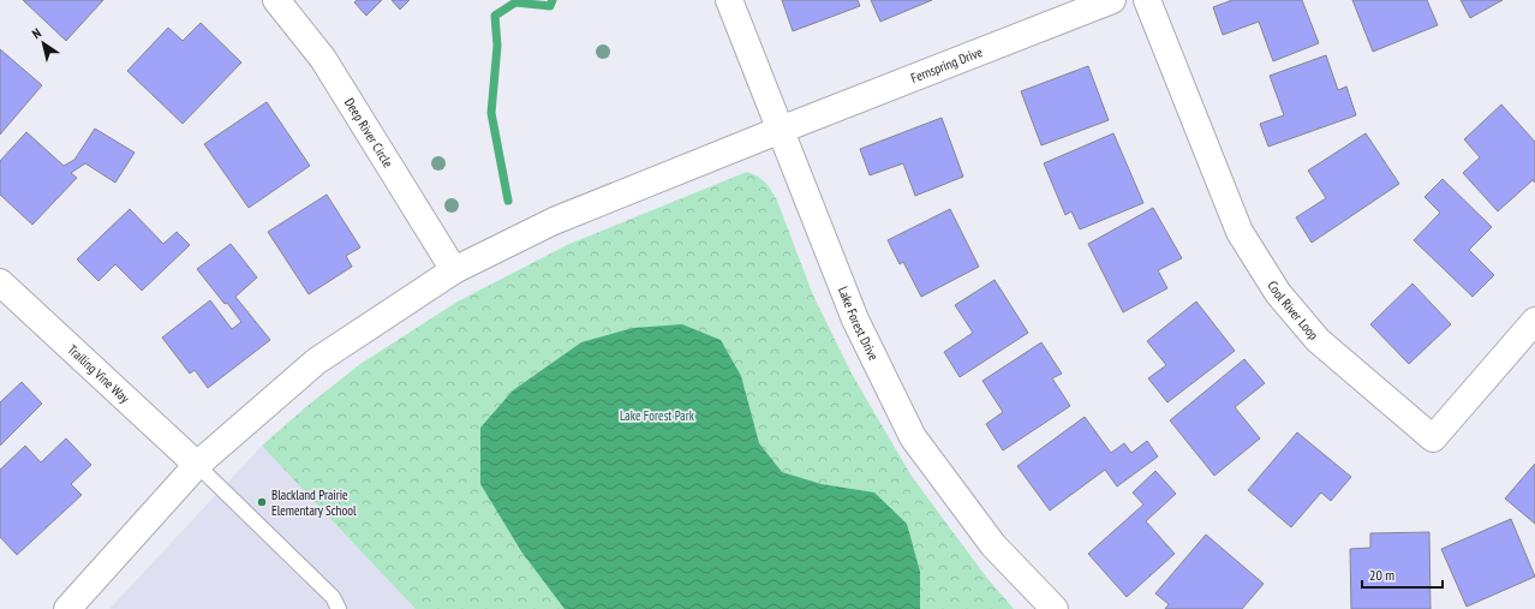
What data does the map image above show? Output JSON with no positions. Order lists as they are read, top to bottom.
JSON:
{
  "streets": {
    "street": [
      "Fernspring Drive",
      "Deep River Circle",
      "Cool River Loop",
      "Lake Forest Drive",
      "Trailing Vine Way"
    ]
  },
  "crossings": [
    ["Fernspring Drive", "Deep River Circle"],
    ["Fernspring Drive", "Lake Forest Drive"],
    ["Fernspring Drive", "Trailing Vine Way"]
  ],
  "parks": ["Lake Forest Park"],
  "places": ["Blackland Prairie Elementary School"],
  "scale_bar": "20 m",
  "north": "top left"
}
